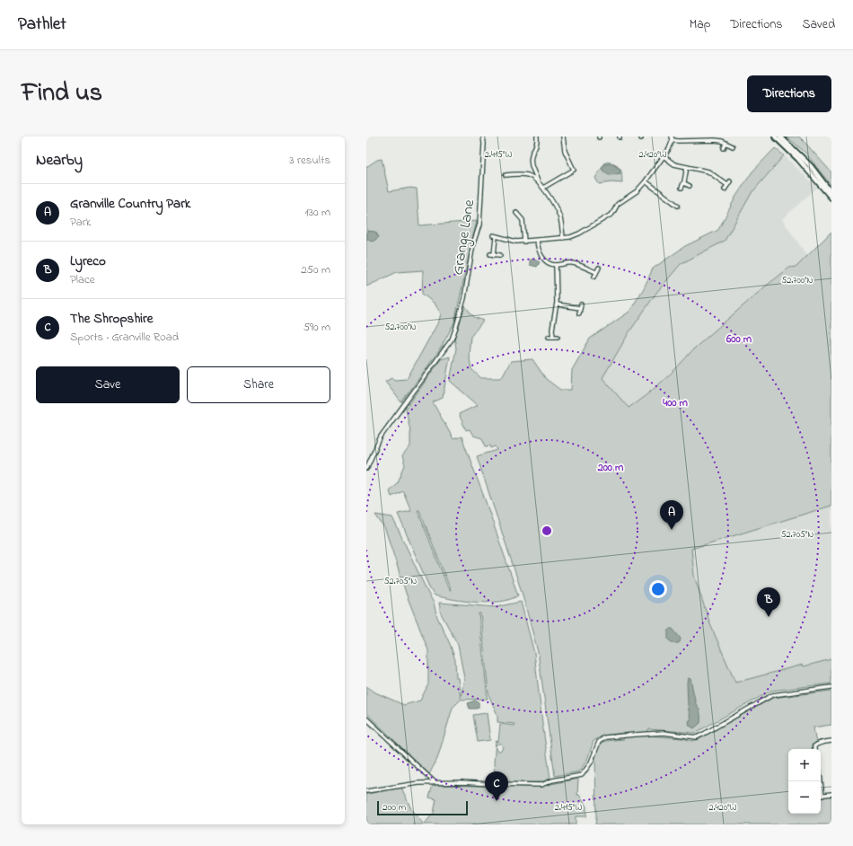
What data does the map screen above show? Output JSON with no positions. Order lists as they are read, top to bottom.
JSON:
{
  "streets": {
    "street": ["Grange Lane"]
  },
  "scale_bar": "200 m",
  "page": {
    "header": "Pathlet",
    "nav": ["Map", "Directions", "Saved"],
    "title": "Find us",
    "buttons": [
      "Directions",
      ["Save", "Share"]
    ],
    "heading": ["Nearby", "3 results"],
    "list": [
      {
        "mark": "A",
        "name": "Granville Country Park",
        "note": "Park",
        "value": "130 m"
      },
      {
        "mark": "B",
        "name": "Lyreco",
        "note": "Place",
        "value": "250 m"
      },
      {
        "mark": "C",
        "name": "The Shropshire",
        "note": "Sports · Granville Road",
        "value": "590 m"
      }
    ],
    "pins": ["A", "B", "C"],
    "map_buttons": ["+", "−"],
    "scale": "200 m"
  },
  "coordinates": [
    "2.415°W",
    "2.420°W",
    "52.700°N",
    "52.705°N"
  ],
  "rings": ["600 m", "400 m", "200 m"]
}
